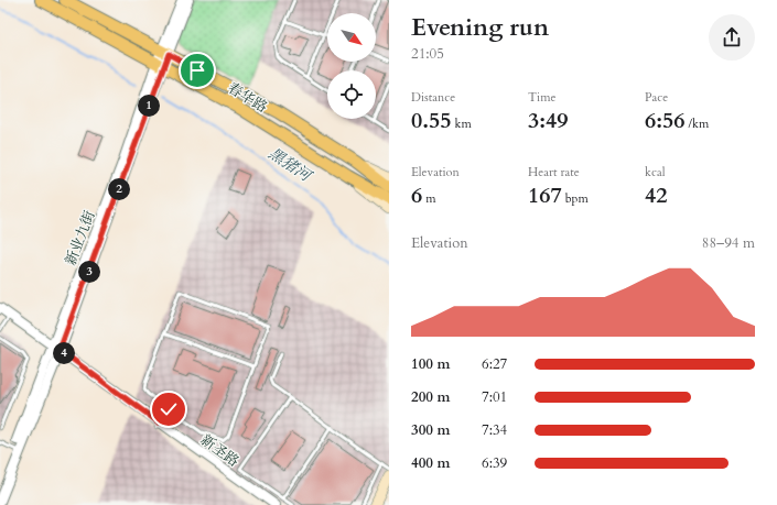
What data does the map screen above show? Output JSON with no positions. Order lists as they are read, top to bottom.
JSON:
{
  "streets": {
    "main road": ["春华路"],
    "street": ["新业九街", "新圣路"]
  },
  "crossings": [
    ["春华路", "新业九街"],
    ["新业九街", "新圣路"]
  ],
  "water": ["黑猪河"],
  "north": "bottom right",
  "page": {
    "heading": ["Evening run", "21:05"],
    "stats": [
      ["Distance", "0.55 km"],
      ["Time", "3:49"],
      ["Pace", "6:56 /km"],
      ["Elevation", "6 m"],
      ["Heart rate", "167 bpm"],
      ["kcal", "42"]
    ],
    "pins": [
      "1",
      "2",
      "3",
      "4"
    ],
    "chart": ["Elevation", "88–94 m"],
    "list": [
      {
        "name": "100 m",
        "note": "6:27"
      },
      {
        "name": "200 m",
        "note": "7:01"
      },
      {
        "name": "300 m",
        "note": "7:34"
      },
      {
        "name": "400 m",
        "note": "6:39"
      }
    ]
  }
}
